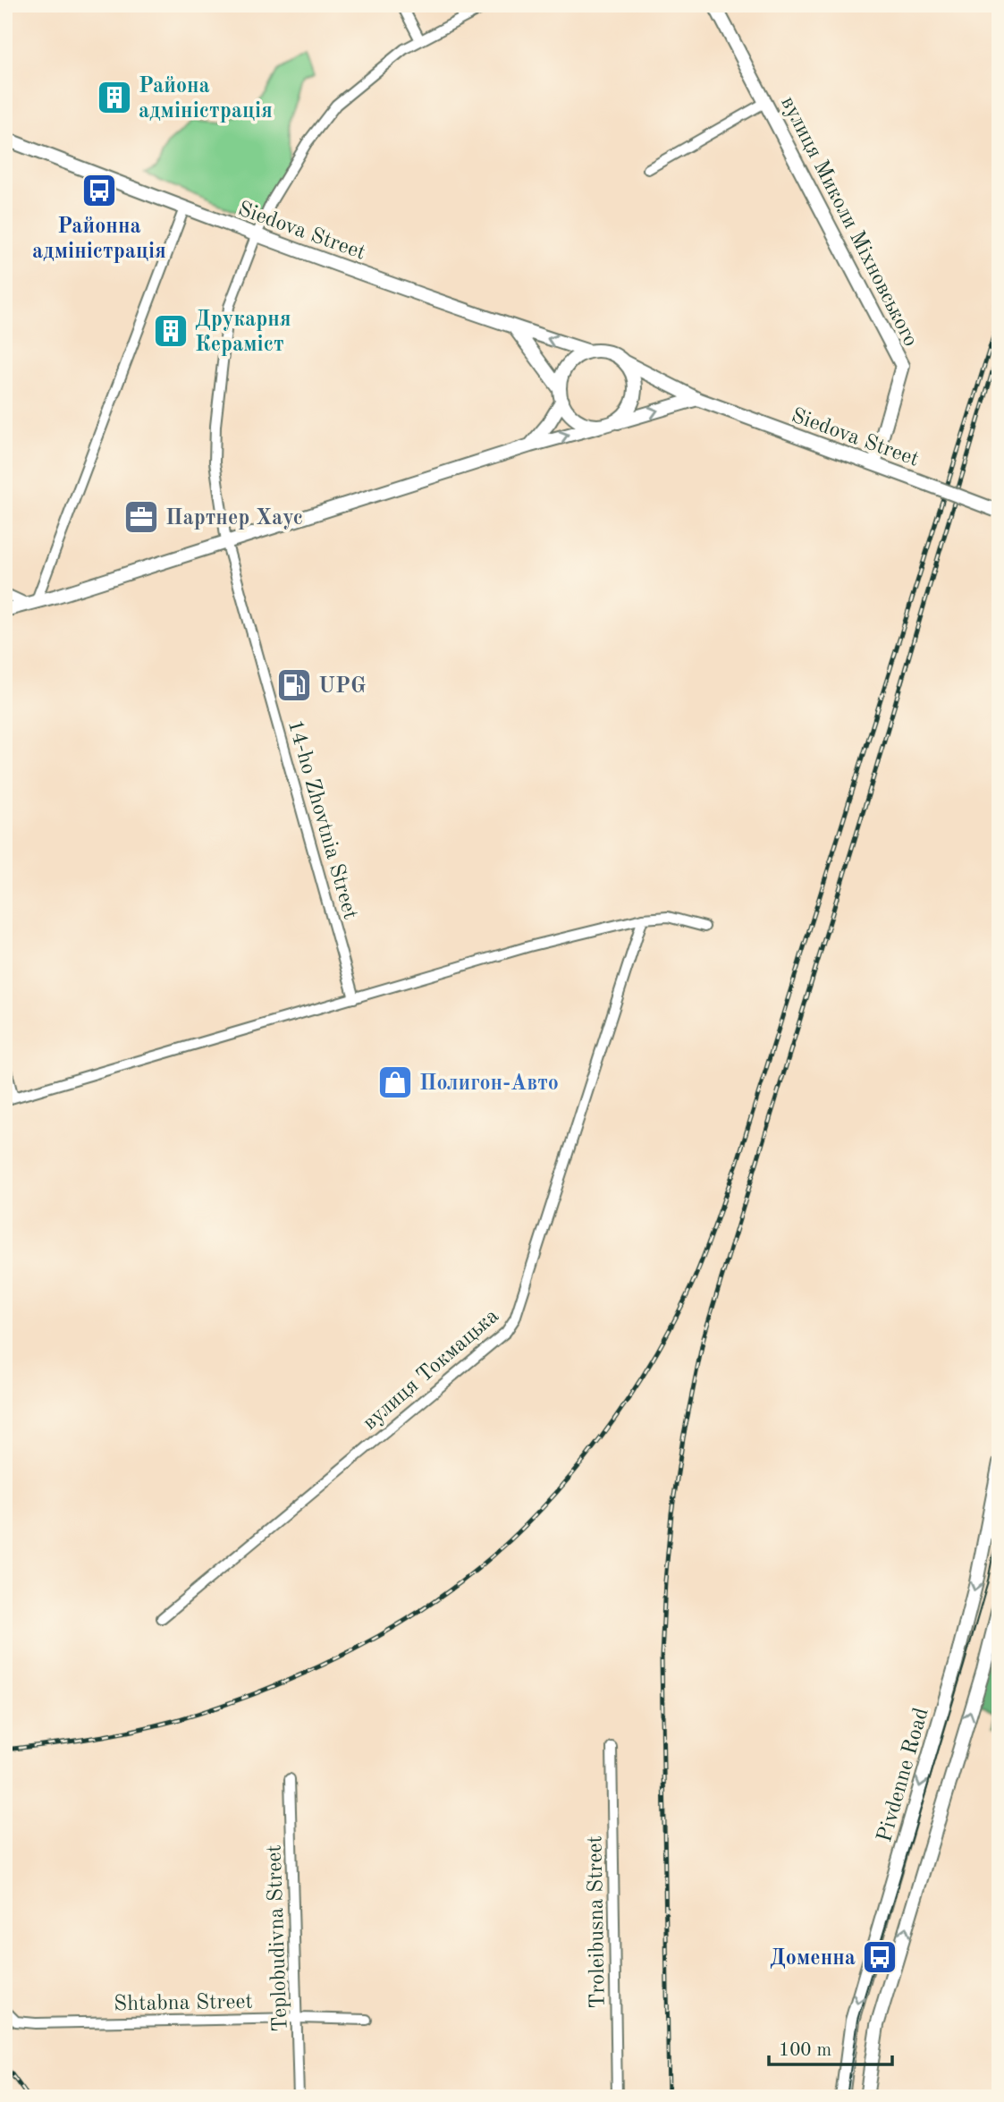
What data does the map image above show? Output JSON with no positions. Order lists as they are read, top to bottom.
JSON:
{
  "streets": {
    "main road": ["вулиця Миколи Міхновського", "Siedova Street", "Pivdenne Road"],
    "street": [
      "14-ho Zhovtnia Street",
      "вулиця Токмацька",
      "Troleibusna Street",
      "Teplobudivna Street",
      "Shtabna Street"
    ]
  },
  "crossings": [
    ["вулиця Миколи Міхновського", "Siedova Street"],
    ["Siedova Street", "14-ho Zhovtnia Street"],
    ["Teplobudivna Street", "Shtabna Street"]
  ],
  "places": {
    "building": ["Района адміністрація", "Друкарня Кераміст"],
    "bus stop": ["Районна адміністрація", "Доменна"],
    "office": ["Партнер Хаус"],
    "fuel station": ["UPG"],
    "shop": ["Полигон-Авто"]
  },
  "scale_bar": "100 m"
}
